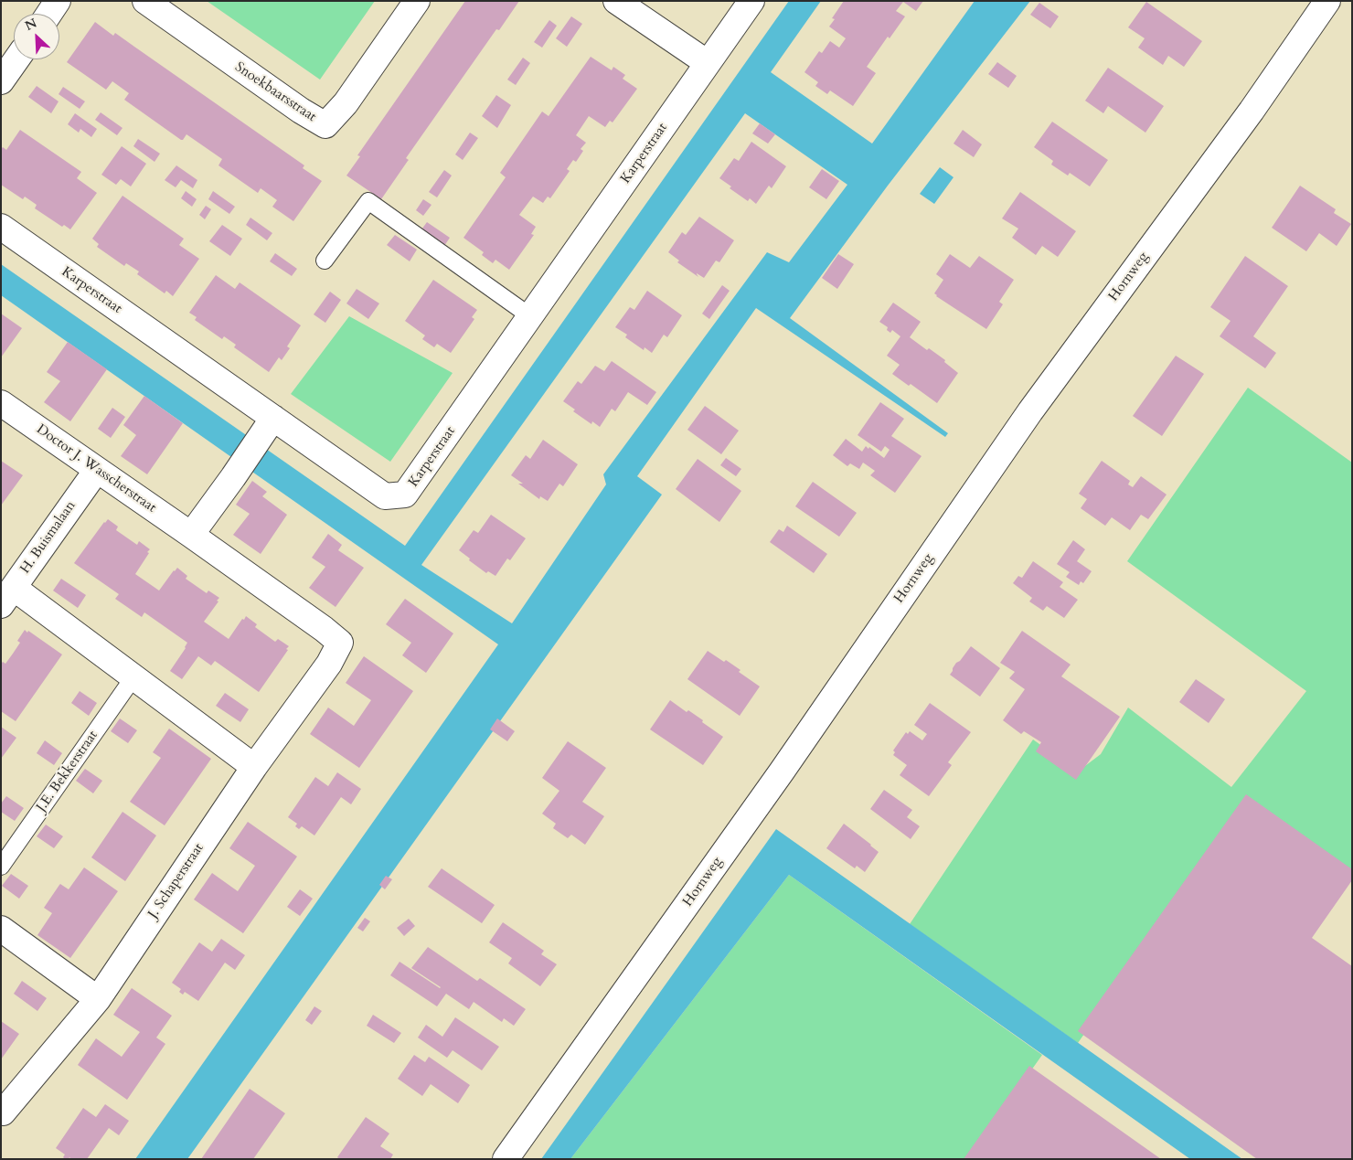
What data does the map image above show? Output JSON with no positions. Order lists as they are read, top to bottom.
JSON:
{
  "streets": {
    "street": [
      "Snoekbaarsstraat",
      "Karperstraat",
      "Hornweg",
      "Doctor J. Wasscherstraat",
      "H. Buismalaan",
      "J. Schaperstraat"
    ],
    "lane": ["J.E. Bekkerstraat"]
  },
  "crossings": [
    ["Doctor J. Wasscherstraat", "H. Buismalaan"],
    ["Doctor J. Wasscherstraat", "J. Schaperstraat"]
  ],
  "north": "top left"
}
